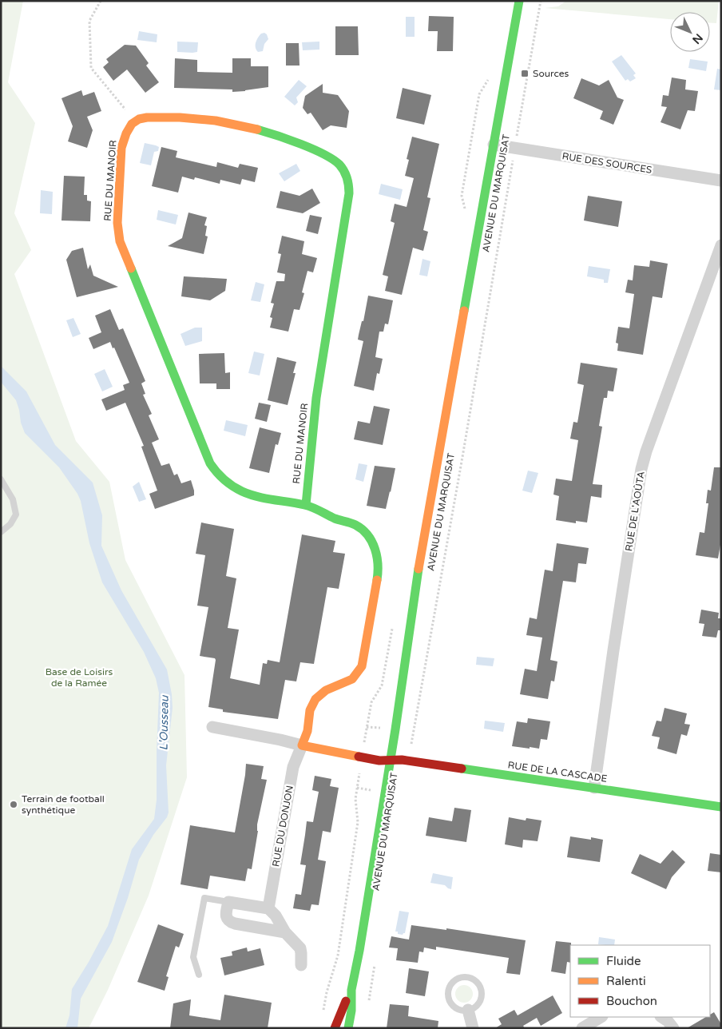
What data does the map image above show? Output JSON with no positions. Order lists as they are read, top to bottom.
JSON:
{
  "streets": {
    "street": [
      "RUE DES SOURCES",
      "RUE DU MANOIR",
      "AVENUE DU MARQUISAT",
      "RUE DE L'AOÛTA",
      "RUE DE LA CASCADE",
      "RUE DU DONJON"
    ]
  },
  "crossings": [
    ["RUE DES SOURCES", "AVENUE DU MARQUISAT"],
    ["RUE DU MANOIR", "RUE DU DONJON"],
    ["AVENUE DU MARQUISAT", "RUE DE LA CASCADE"],
    ["RUE DE L'AOÛTA", "RUE DE LA CASCADE"]
  ],
  "water": ["L'Ousseau"],
  "parks": ["Base de Loisirs de la Ramée"],
  "places": {
    "transit": ["Sources"],
    "other": ["Terrain de football synthétique"]
  },
  "legend": ["Fluide", "Ralenti", "Bouchon"],
  "north": "bottom right"
}
